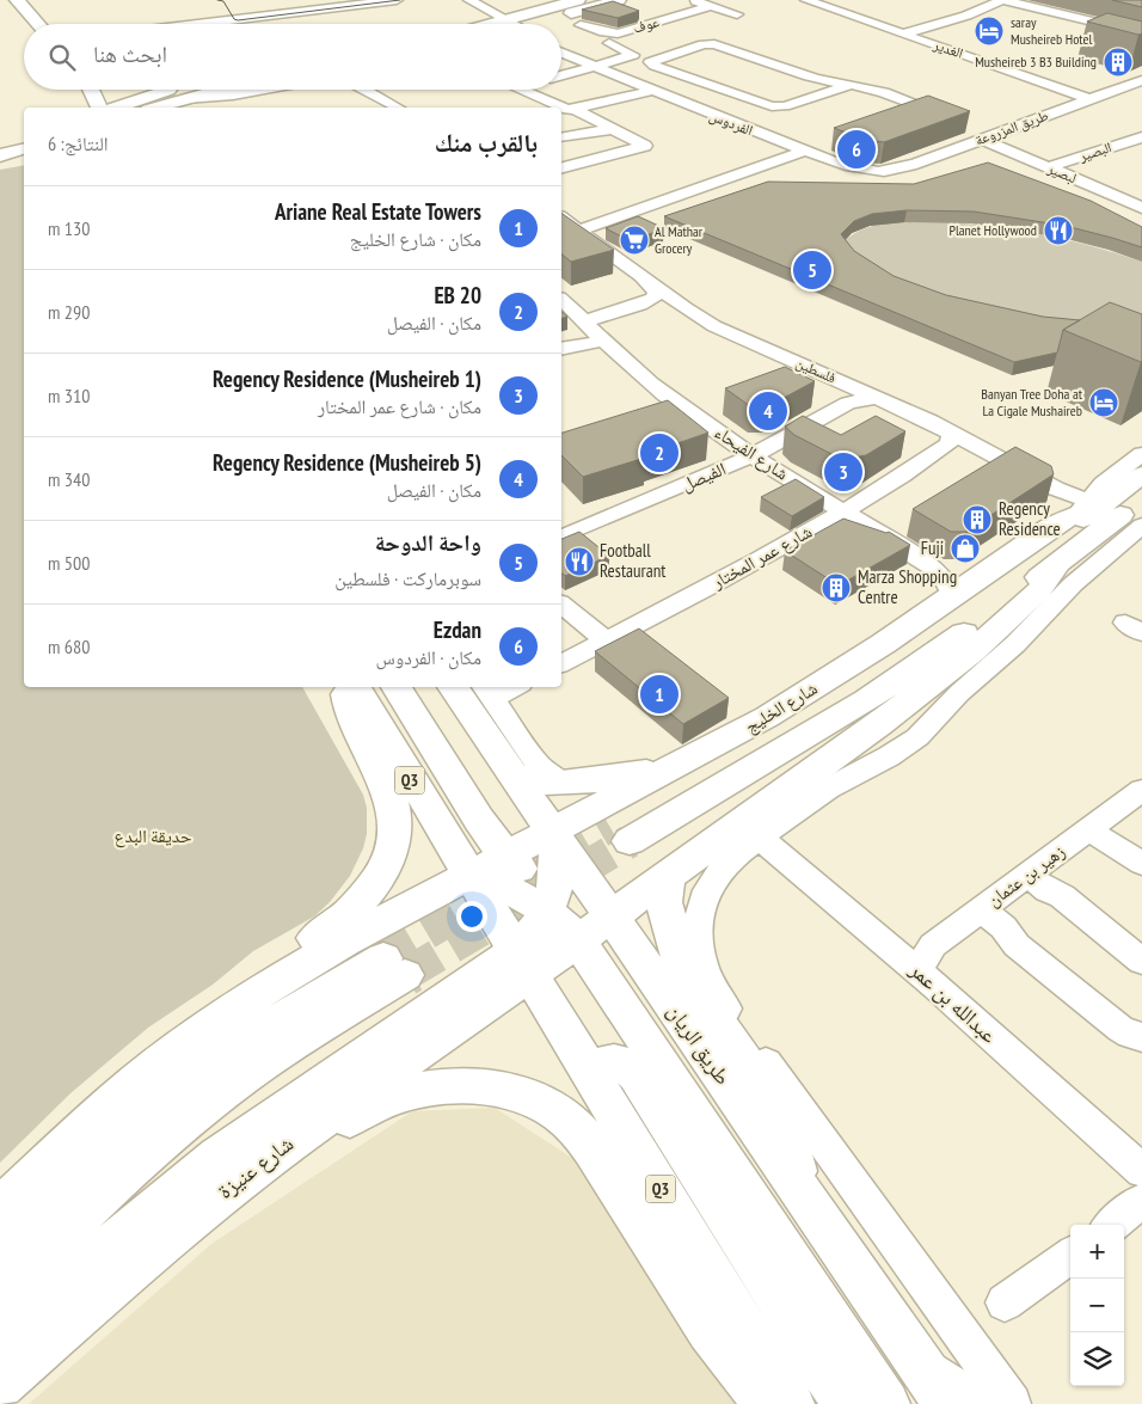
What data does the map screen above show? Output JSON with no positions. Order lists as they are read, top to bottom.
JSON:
{
  "streets": {
    "main road": [
      "شارع الخليج",
      "Q3",
      "طريق الريان",
      "شارع عنيزة"
    ],
    "street": [
      "عوف",
      "الغدير",
      "الفردوس",
      "طريق المزروعة",
      "البصير",
      "لبصير",
      "فلسطين",
      "شارع الفيحاء",
      "الفيصل",
      "شارع عمر المختار",
      "زهير بن عثمان",
      "عبدالله بن عمر"
    ]
  },
  "crossings": [
    ["الغدير", "طريق المزروعة"],
    ["الفردوس", "طريق المزروعة"],
    ["طريق المزروعة", "لبصير"],
    ["البصير", "لبصير"],
    ["فلسطين", "الفيصل"],
    ["فلسطين", "شارع عمر المختار"],
    ["فلسطين", "شارع الخليج"],
    ["شارع الفيحاء", "الفيصل"],
    ["شارع الفيحاء", "شارع عمر المختار"],
    ["شارع الفيحاء", "شارع الخليج"],
    ["شارع الخليج", "Q3"],
    ["شارع الخليج", "طريق الريان"],
    ["شارع الخليج", "شارع عنيزة"],
    ["Q3", "شارع عنيزة"],
    ["زهير بن عثمان", "عبدالله بن عمر"]
  ],
  "parks": ["حديقة البدع"],
  "places": {
    "hotel": ["saray Musheireb Hotel", "Banyan Tree Doha at La Cigale Mushaireb"],
    "building": ["Musheireb 3 B3 Building", "Regency Residence", "Marza Shopping Centre"],
    "restaurant": ["Planet Hollywood", "Football Restaurant"],
    "supermarket": ["Al Mathar Grocery"],
    "shop": ["Fuji"]
  },
  "page": {
    "search": "ابحث هنا",
    "heading": ["بالقرب منك", "النتائج: 6"],
    "pins": [
      "6",
      "5",
      "4",
      "2",
      "3",
      "1"
    ],
    "list": [
      {
        "mark": "1",
        "name": "Ariane Real Estate Towers",
        "note": "مكان · شارع الخليج",
        "value": "130 m"
      },
      {
        "mark": "2",
        "name": "EB 20",
        "note": "مكان · الفيصل",
        "value": "290 m"
      },
      {
        "mark": "3",
        "name": "Regency Residence (Musheireb 1)",
        "note": "مكان · شارع عمر المختار",
        "value": "310 m"
      },
      {
        "mark": "4",
        "name": "Regency Residence (Musheireb 5)",
        "note": "مكان · الفيصل",
        "value": "340 m"
      },
      {
        "mark": "5",
        "name": "واحة الدوحة",
        "note": "سوبرماركت · فلسطين",
        "value": "500 m"
      },
      {
        "mark": "6",
        "name": "Ezdan",
        "note": "مكان · الفردوس",
        "value": "680 m"
      }
    ],
    "map_buttons": ["+", "−"]
  }
}
